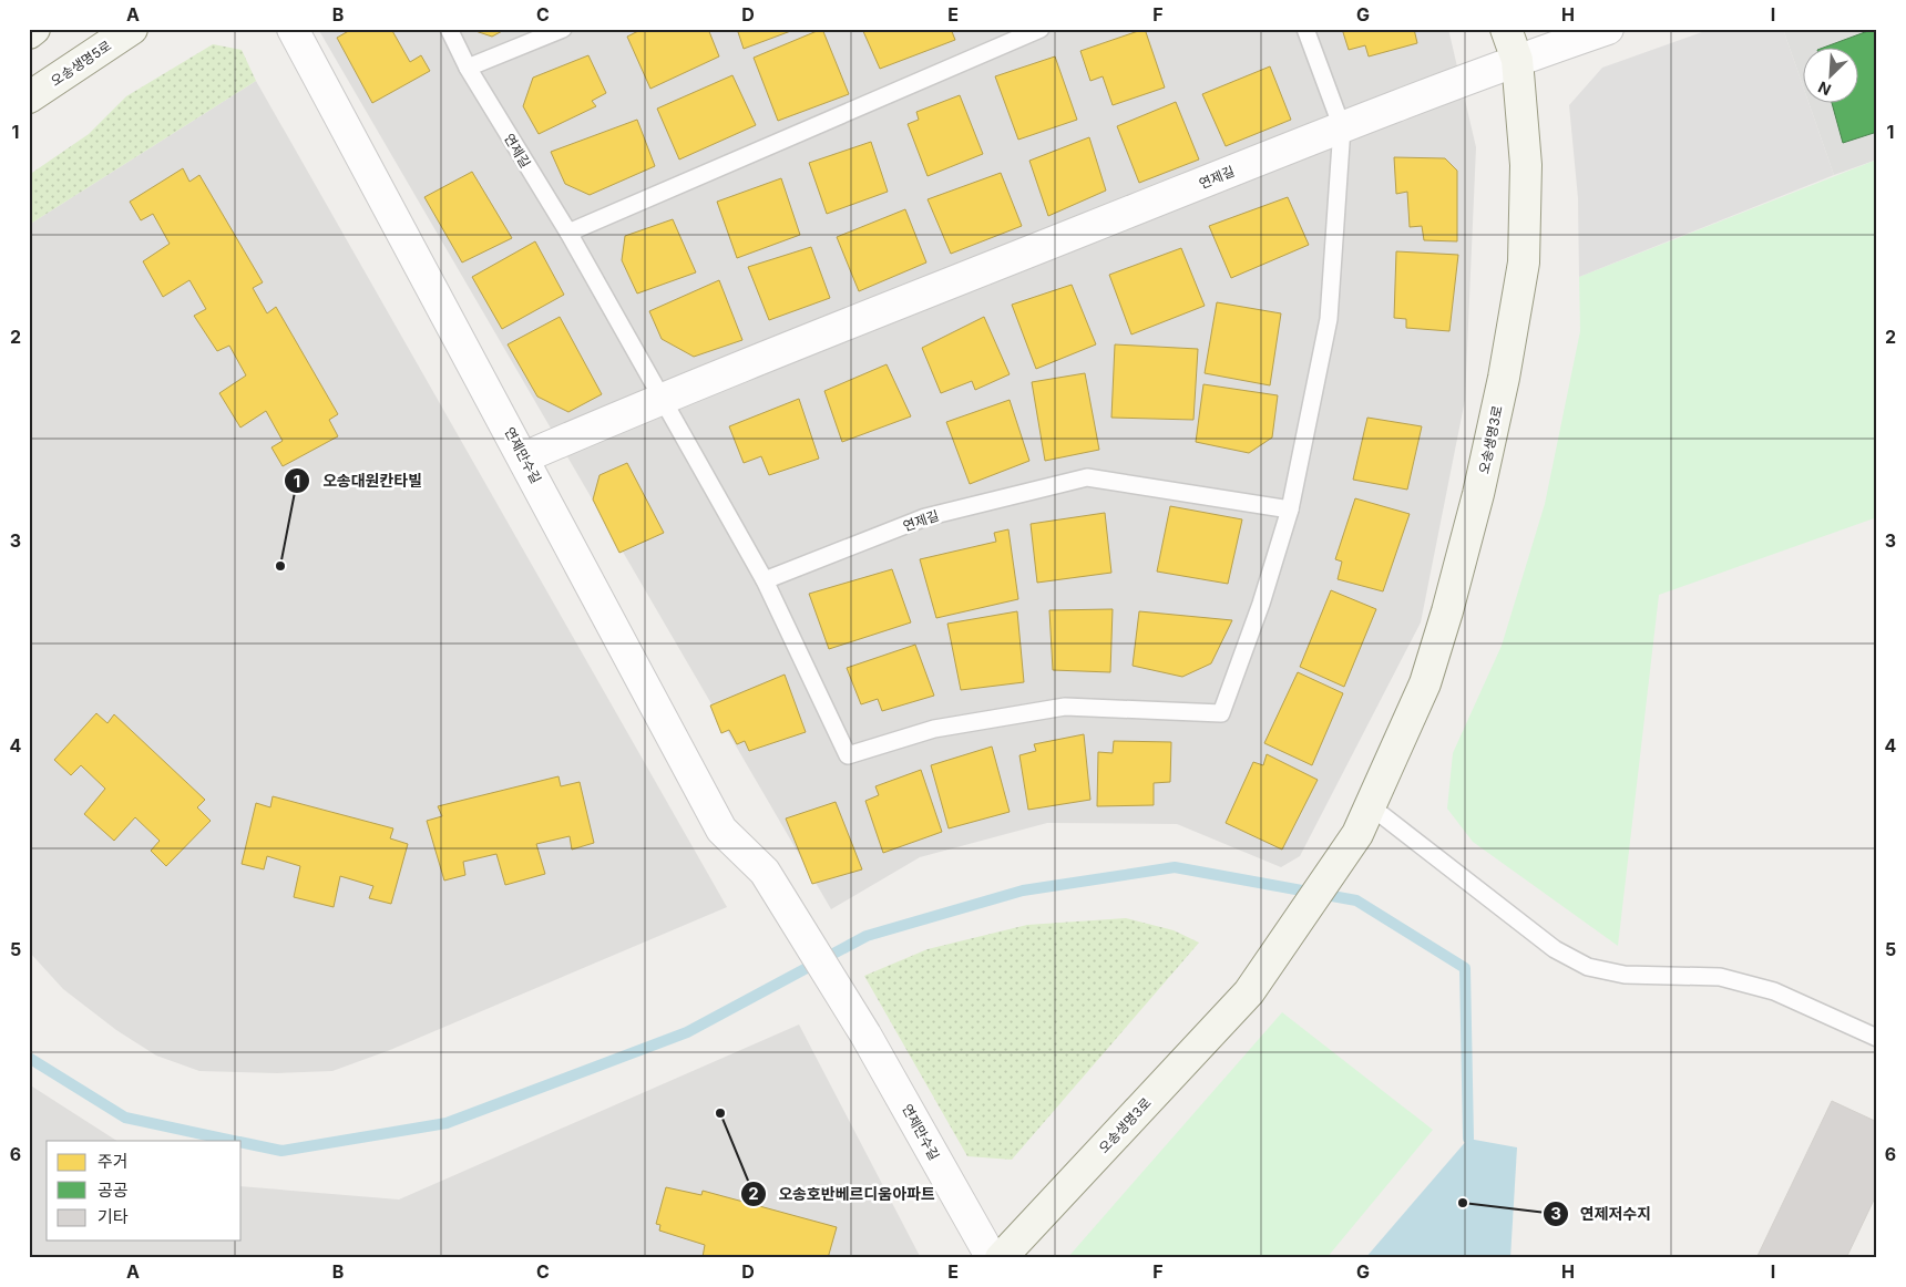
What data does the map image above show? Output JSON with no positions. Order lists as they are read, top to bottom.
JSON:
{
  "streets": {
    "street": [
      "오송생명5로",
      "연제길",
      "오송생명3로",
      "연제만수길"
    ]
  },
  "crossings": [
    ["연제길", "오송생명3로"],
    ["연제길", "연제만수길"]
  ],
  "places": ["오송대원칸타빌", "오송호반베르디움아파트", "연제저수지"],
  "legend": ["주거", "공공", "기타"],
  "north": "bottom left",
  "grid": {
    "columns": [
      "A",
      "B",
      "C",
      "D",
      "E",
      "F",
      "G",
      "H",
      "I"
    ],
    "rows": [
      "1",
      "2",
      "3",
      "4",
      "5",
      "6"
    ]
  }
}
